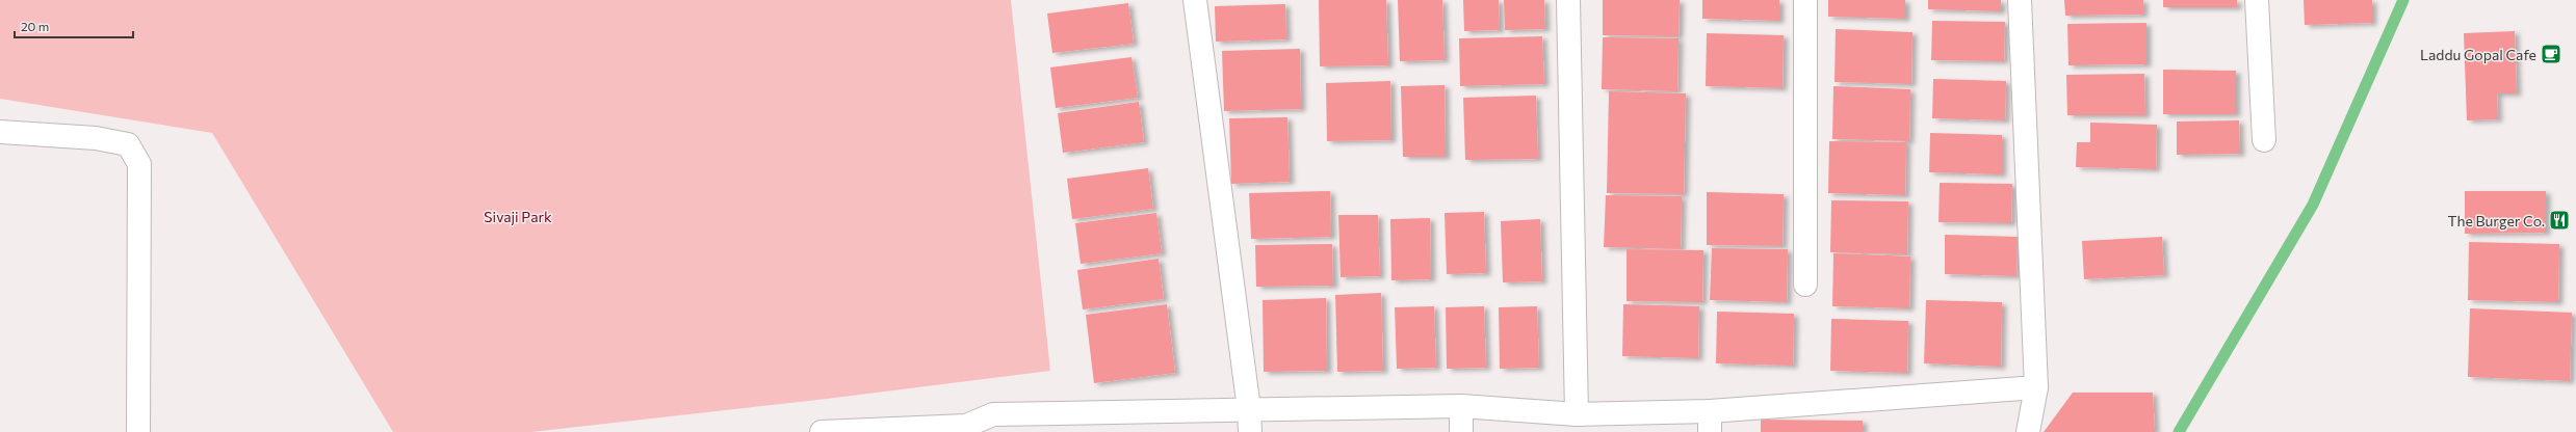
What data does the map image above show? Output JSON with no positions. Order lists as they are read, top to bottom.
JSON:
{
  "parks": ["Sivaji Park"],
  "places": {
    "cafe": ["Laddu Gopal Cafe"],
    "restaurant": ["The Burger Co."]
  },
  "scale_bar": "20 m"
}
